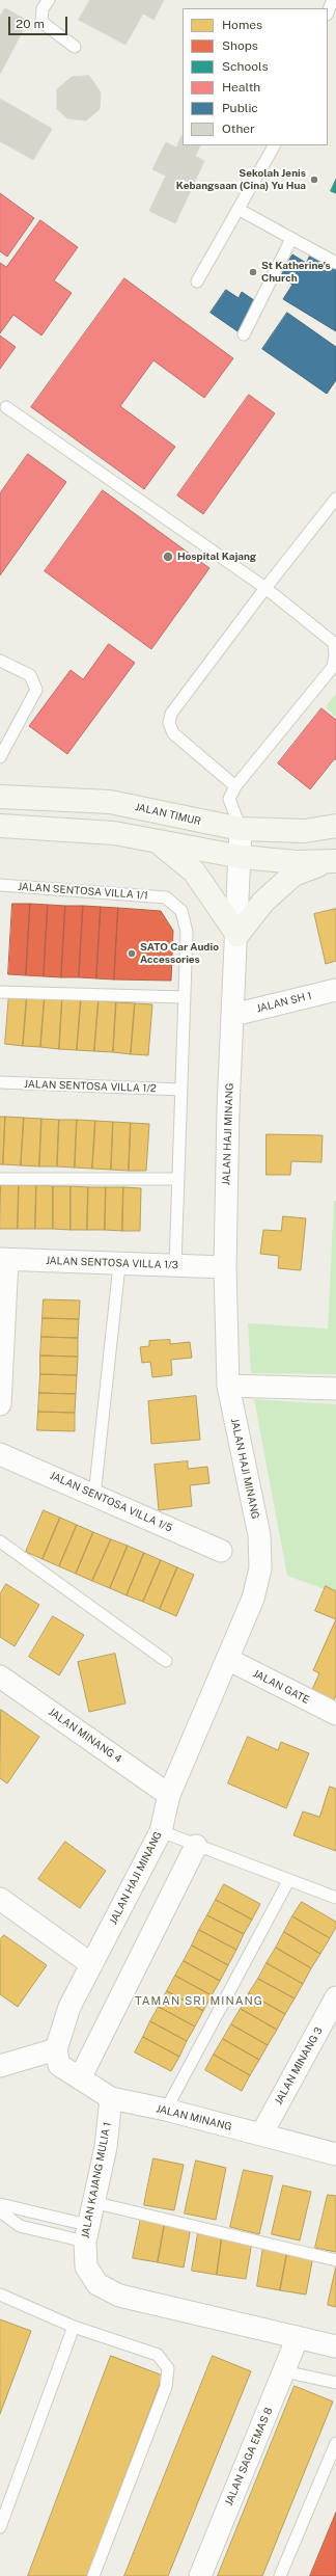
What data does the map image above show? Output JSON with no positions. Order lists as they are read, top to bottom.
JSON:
{
  "streets": {
    "main road": ["JALAN TIMUR"],
    "street": [
      "JALAN SH 1",
      "JALAN HAJI MINANG",
      "JALAN SENTOSA VILLA 1/3",
      "JALAN SENTOSA VILLA 1/5",
      "JALAN GATE",
      "JALAN MINANG 4",
      "JALAN MINANG 3",
      "JALAN MINANG",
      "JALAN KAJANG MULIA 1",
      "JALAN SAGA EMAS 8"
    ],
    "lane": ["JALAN SENTOSA VILLA 1/1", "JALAN SENTOSA VILLA 1/2"]
  },
  "crossings": [
    ["JALAN TIMUR", "JALAN HAJI MINANG"],
    ["JALAN SH 1", "JALAN HAJI MINANG"],
    ["JALAN HAJI MINANG", "JALAN SENTOSA VILLA 1/3"],
    ["JALAN HAJI MINANG", "JALAN GATE"],
    ["JALAN HAJI MINANG", "JALAN MINANG 4"],
    ["JALAN HAJI MINANG", "JALAN MINANG"],
    ["JALAN MINANG 3", "JALAN MINANG"],
    ["JALAN MINANG", "JALAN KAJANG MULIA 1"],
    ["JALAN KAJANG MULIA 1", "JALAN SAGA EMAS 8"]
  ],
  "districts": ["TAMAN SRI MINANG"],
  "places": [
    "Sekolah Jenis Kebangsaan (Cina) Yu Hua",
    "St Katherine's Church",
    "Hospital Kajang",
    "SATO Car Audio Accessories"
  ],
  "legend": [
    "Homes",
    "Shops",
    "Schools",
    "Health",
    "Public",
    "Other"
  ],
  "scale_bar": "20 m"
}
